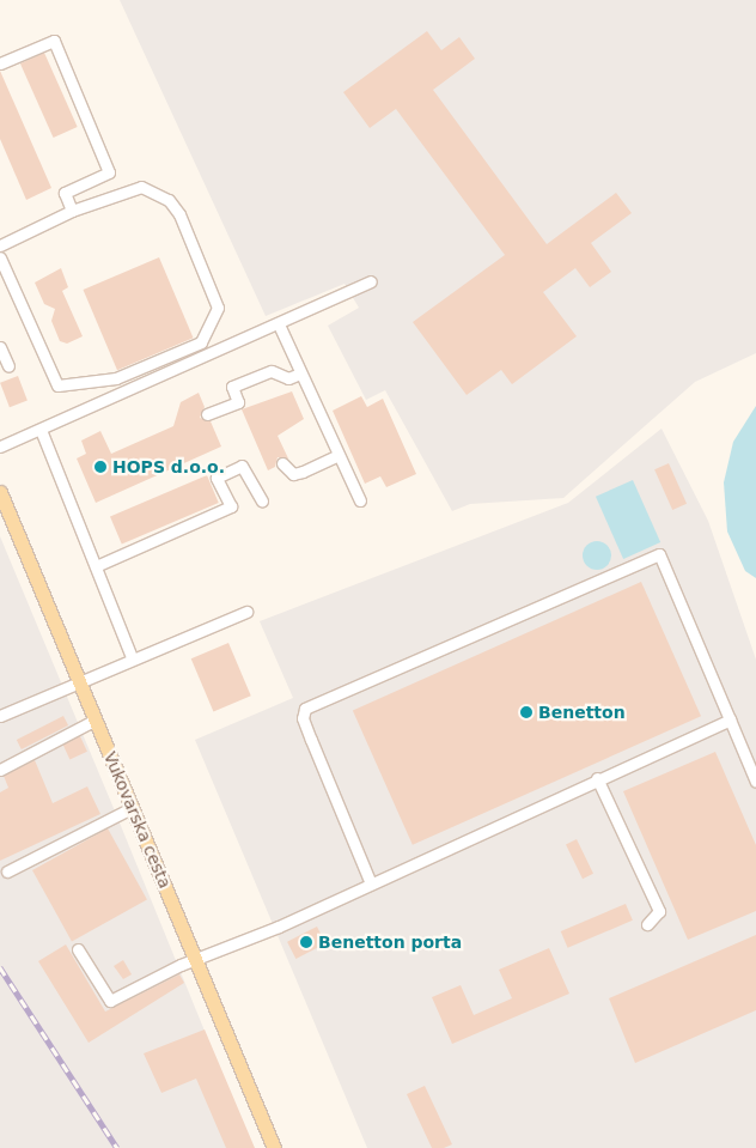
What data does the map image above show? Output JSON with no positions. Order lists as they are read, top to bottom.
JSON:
{
  "streets": {
    "main road": ["Vukovarska cesta"]
  },
  "places": ["HOPS d.o.o.", "Benetton", "Benetton porta"]
}
